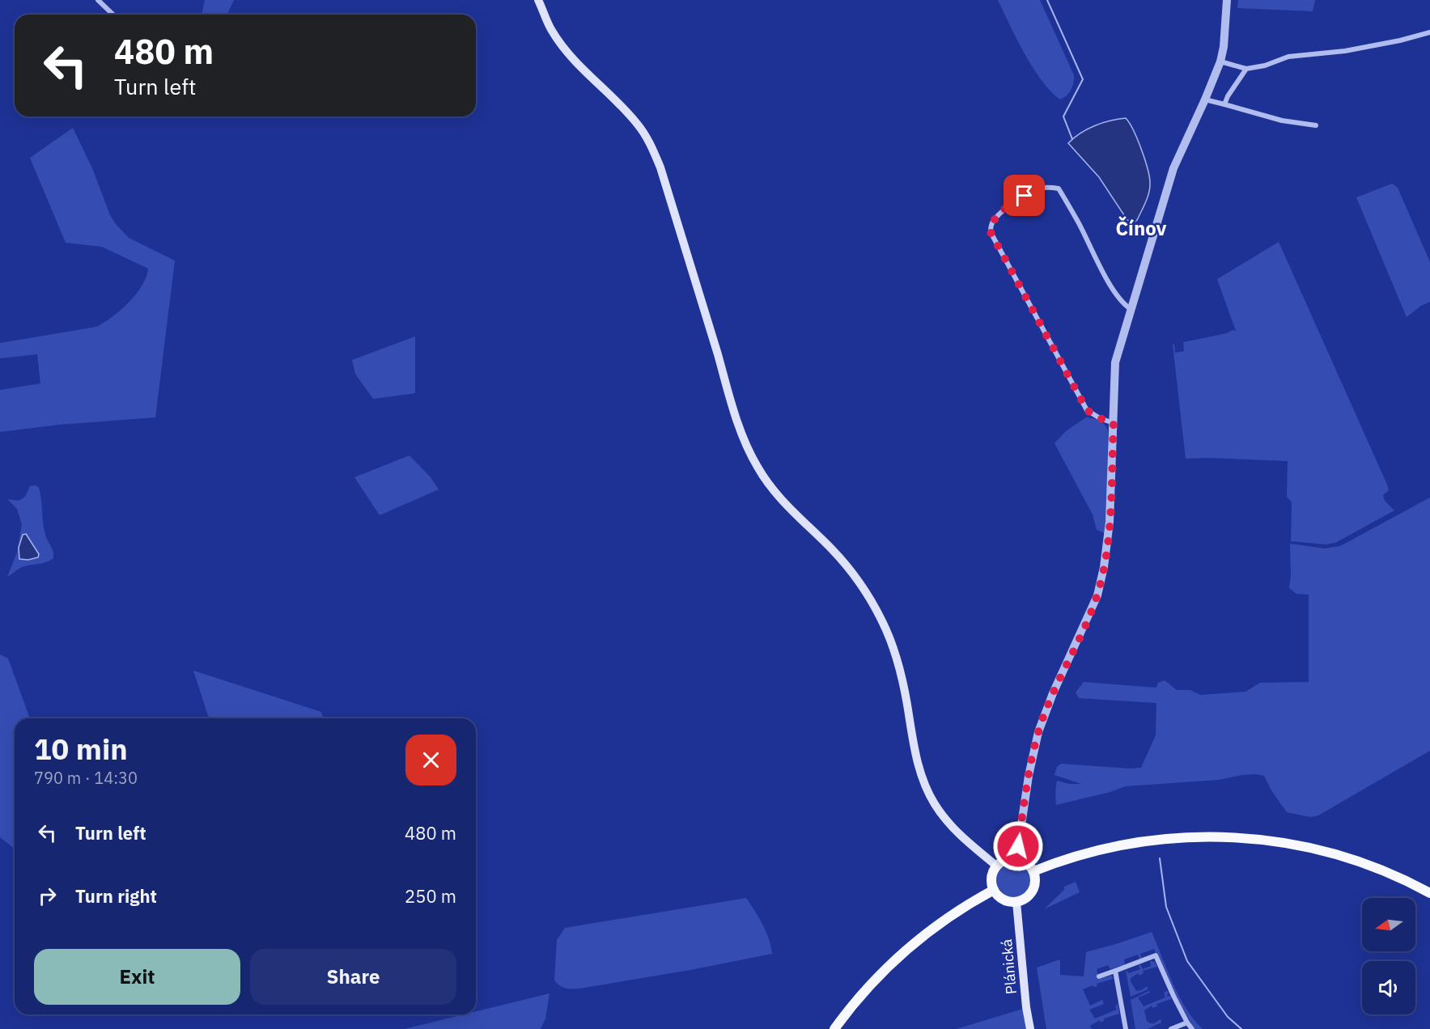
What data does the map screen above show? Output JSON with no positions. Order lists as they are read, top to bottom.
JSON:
{
  "streets": {
    "main road": ["Plánická"]
  },
  "districts": ["Čínov"],
  "north": "left",
  "page": {
    "turn": ["480 m", "Turn left"],
    "heading": ["10 min", "790 m · 14:30"],
    "list": [
      {
        "name": "Turn left",
        "value": "480 m"
      },
      {
        "name": "Turn right",
        "value": "250 m"
      }
    ],
    "buttons": ["Exit", "Share"]
  }
}
